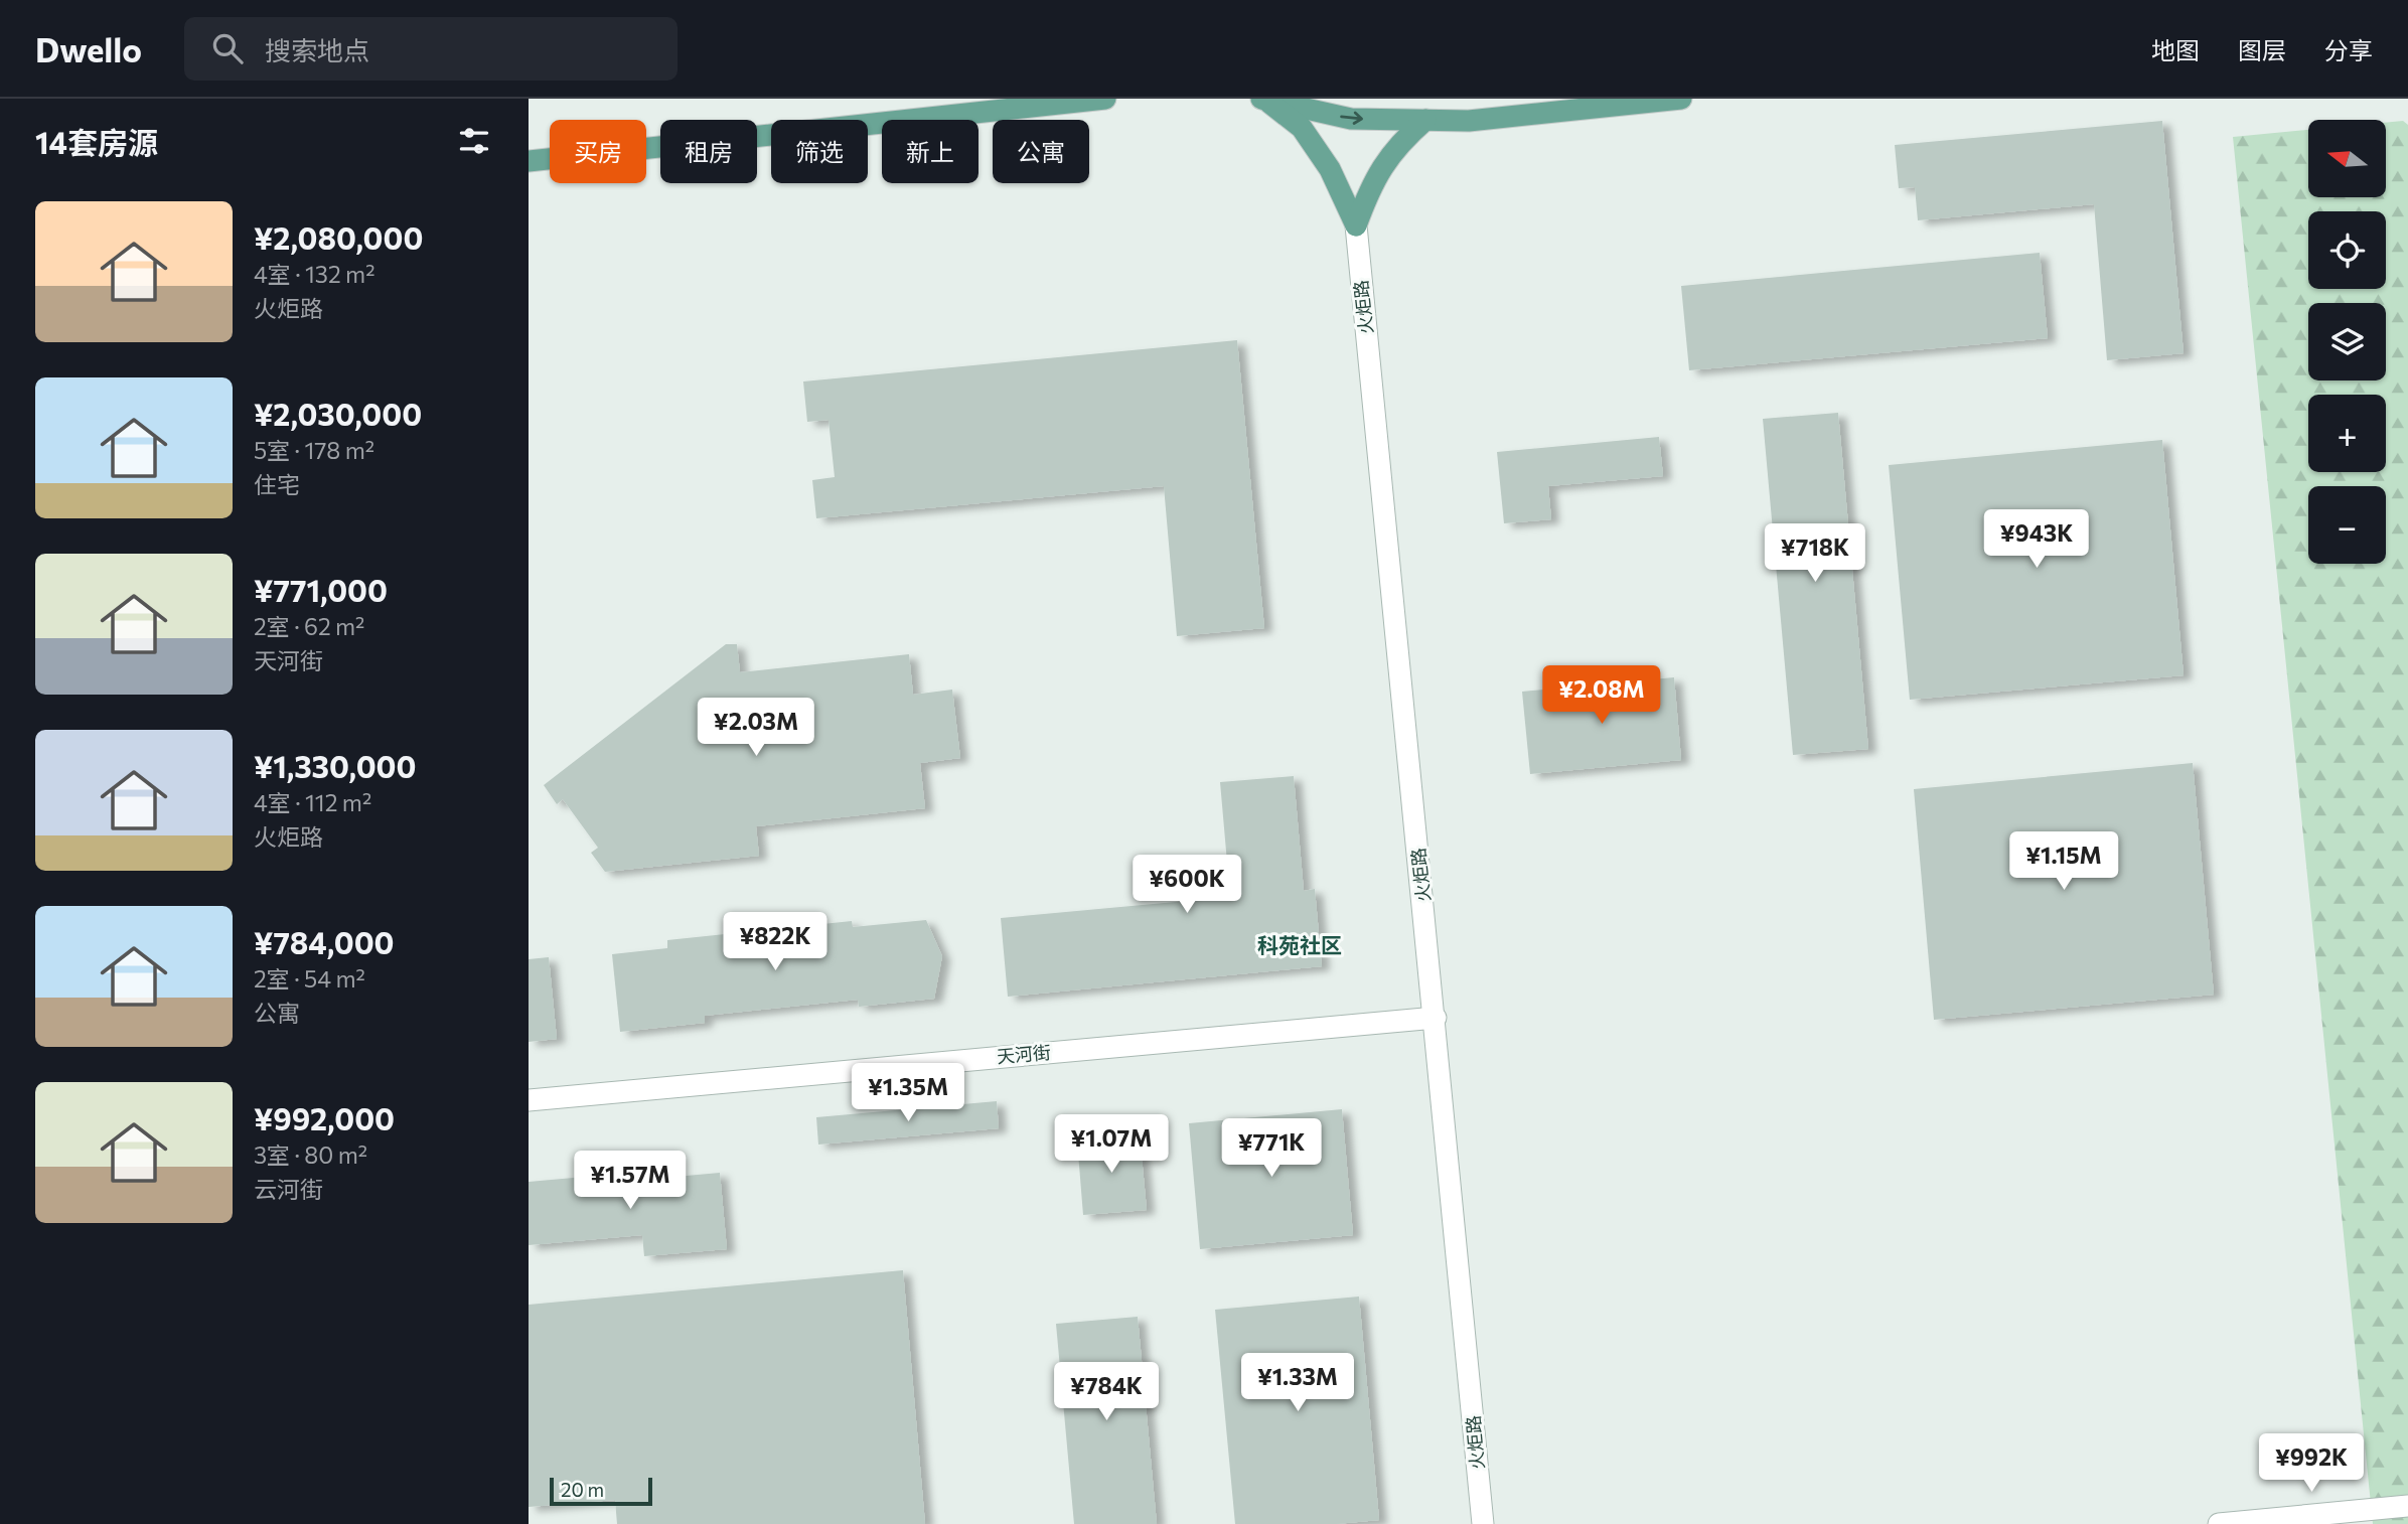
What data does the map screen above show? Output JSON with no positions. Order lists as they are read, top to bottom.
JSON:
{
  "streets": {
    "street": ["火炬路", "天河街"]
  },
  "crossings": [
    ["火炬路", "天河街"]
  ],
  "districts": ["科苑社区"],
  "scale_bar": "20 m",
  "north": "left",
  "page": {
    "header": "Dwello",
    "search": "搜索地点",
    "nav": ["地图", "图层", "分享"],
    "heading": "14套房源",
    "map_buttons": ["+", "−"],
    "chip": [
      "买房",
      "租房",
      "筛选",
      "新上",
      "公寓"
    ],
    "list": [
      {
        "name": "¥2,080,000",
        "note": "4室 · 132 m² · 火炬路"
      },
      {
        "name": "¥2,030,000",
        "note": "5室 · 178 m² · 住宅"
      },
      {
        "name": "¥771,000",
        "note": "2室 · 62 m² · 天河街"
      },
      {
        "name": "¥1,330,000",
        "note": "4室 · 112 m² · 火炬路"
      },
      {
        "name": "¥784,000",
        "note": "2室 · 54 m² · 公寓"
      },
      {
        "name": "¥992,000",
        "note": "3室 · 80 m² · 云河街"
      }
    ],
    "price": [
      "¥943K",
      "¥718K",
      "¥2.08M",
      "¥2.03M",
      "¥1.15M",
      "¥600K",
      "¥822K",
      "¥1.35M",
      "¥1.07M",
      "¥771K",
      "¥1.57M",
      "¥1.33M",
      "¥784K",
      "¥992K"
    ],
    "scale": "20 m"
  }
}
